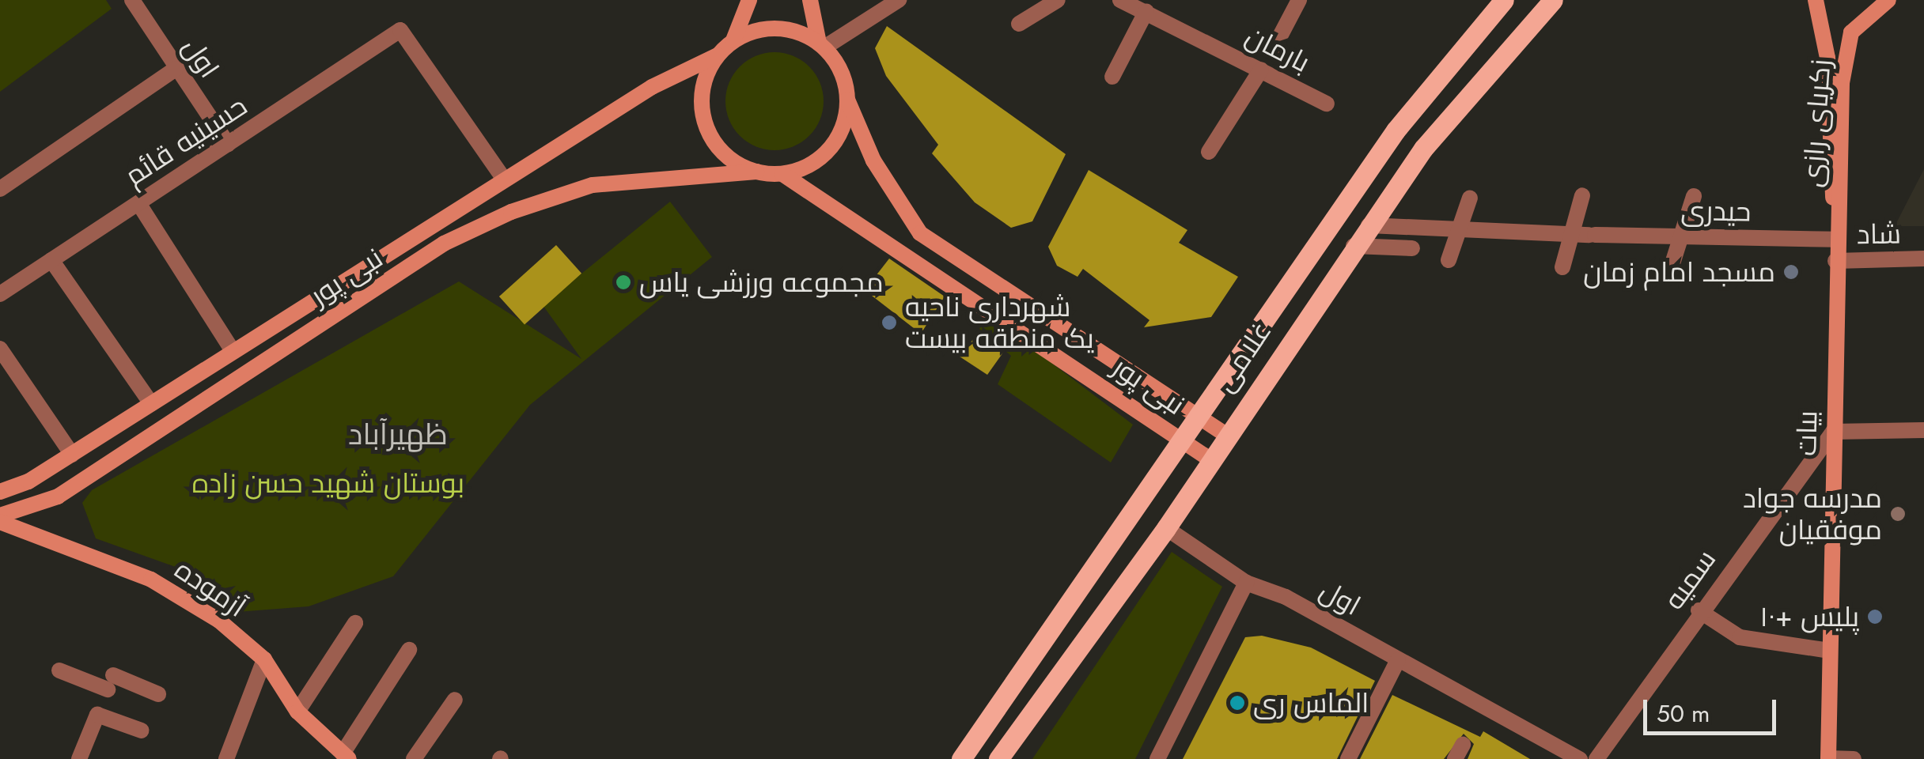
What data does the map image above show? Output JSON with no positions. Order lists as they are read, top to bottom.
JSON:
{
  "streets": {
    "main road": [
      "زکریای رازی",
      "نبی پور",
      "غلامی",
      "بیات",
      "آزموده"
    ],
    "street": [
      "بارمان",
      "اول",
      "حسینیه قائم",
      "حیدری",
      "شاد",
      "سمیه"
    ]
  },
  "crossings": [
    ["اول", "حسینیه قائم"],
    ["اول", "غلامی"],
    ["زکریای رازی", "بیات"],
    ["حسینیه قائم", "نبی پور"],
    ["حیدری", "غلامی"],
    ["حیدری", "بیات"],
    ["شاد", "بیات"],
    ["نبی پور", "غلامی"],
    ["نبی پور", "آزموده"],
    ["بیات", "سمیه"]
  ],
  "districts": ["ظهیرآباد"],
  "parks": ["بوستان شهید حسن زاده"],
  "places": [
    "مسجد امام زمان",
    "مجموعه ورزشی یاس",
    "شهرداری ناحیه یک منطقه بیست",
    "مدرسه جواد موفقیان",
    "پلیس +۱۰",
    "الماس ری"
  ],
  "scale_bar": "50 m"
}
